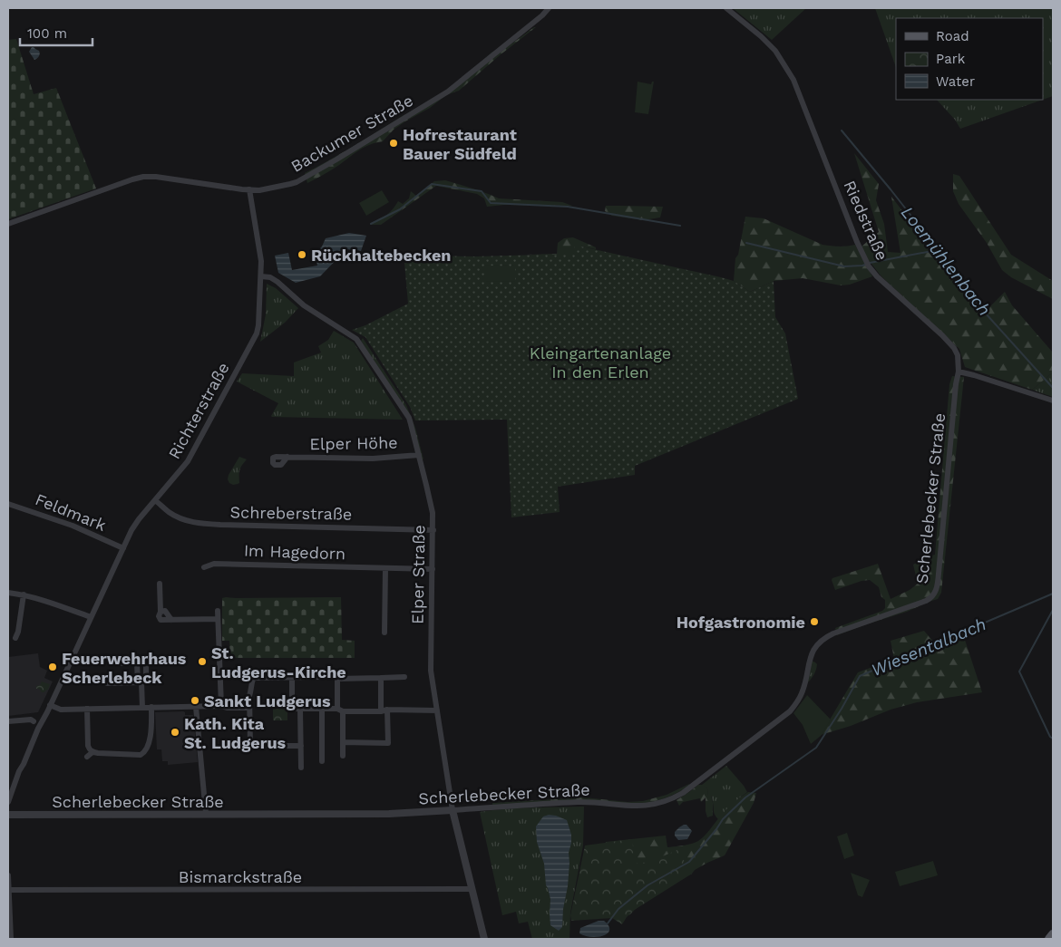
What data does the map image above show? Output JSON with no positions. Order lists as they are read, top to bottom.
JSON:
{
  "streets": {
    "street": [
      "Backumer Straße",
      "Riedstraße",
      "Richterstraße",
      "Elper Höhe",
      "Scherlebecker Straße",
      "Feldmark",
      "Schreberstraße",
      "Im Hagedorn",
      "Elper Straße",
      "Bismarckstraße"
    ]
  },
  "crossings": [
    ["Backumer Straße", "Richterstraße"],
    ["Riedstraße", "Scherlebecker Straße"],
    ["Richterstraße", "Feldmark"],
    ["Richterstraße", "Schreberstraße"],
    ["Richterstraße", "Elper Straße"],
    ["Elper Höhe", "Elper Straße"],
    ["Scherlebecker Straße", "Elper Straße"],
    ["Schreberstraße", "Elper Straße"],
    ["Im Hagedorn", "Elper Straße"],
    ["Elper Straße", "Bismarckstraße"]
  ],
  "water": ["Loemühlenbach", "Wiesentalbach"],
  "parks": ["Kleingartenanlage In den Erlen"],
  "places": [
    "Hofrestaurant Bauer Südfeld",
    "Rückhaltebecken",
    "Hofgastronomie",
    "St. Ludgerus-Kirche",
    "Feuerwehrhaus Scherlebeck",
    "Sankt Ludgerus",
    "Kath. Kita St. Ludgerus"
  ],
  "legend": ["Road", "Park", "Water"],
  "scale_bar": "100 m"
}
